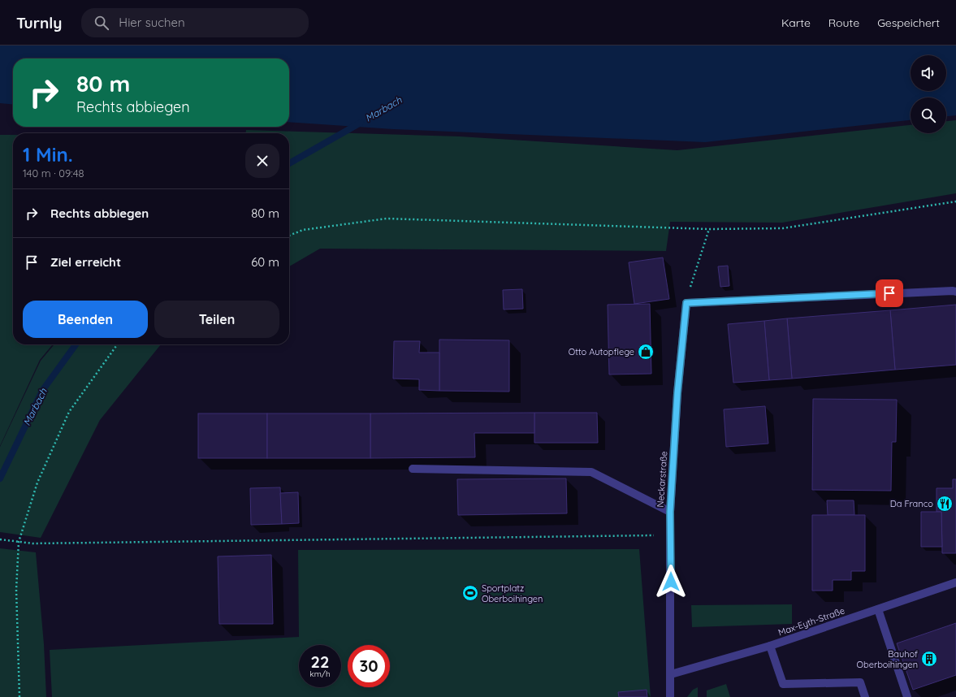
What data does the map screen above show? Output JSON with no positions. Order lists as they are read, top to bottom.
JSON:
{
  "streets": {
    "street": ["Neckarstraße", "Max-Eyth-Straße"]
  },
  "crossings": [
    ["Neckarstraße", "Max-Eyth-Straße"]
  ],
  "water": ["Marbach"],
  "places": {
    "shop": ["Otto Autopflege"],
    "restaurant": ["Da Franco"],
    "sports": ["Sportplatz Oberboihingen"],
    "building": ["Bauhof Oberboihingen"]
  },
  "page": {
    "header": "Turnly",
    "search": "Hier suchen",
    "nav": ["Karte", "Route", "Gespeichert"],
    "turn": ["80 m", "Rechts abbiegen"],
    "heading": ["1 Min.", "140 m · 09:48"],
    "list": [
      {
        "name": "Rechts abbiegen",
        "value": "80 m"
      },
      {
        "name": "Ziel erreicht",
        "value": "60 m"
      }
    ],
    "buttons": ["Beenden", "Teilen"],
    "speed": "22 km/h",
    "limit": "30"
  }
}
